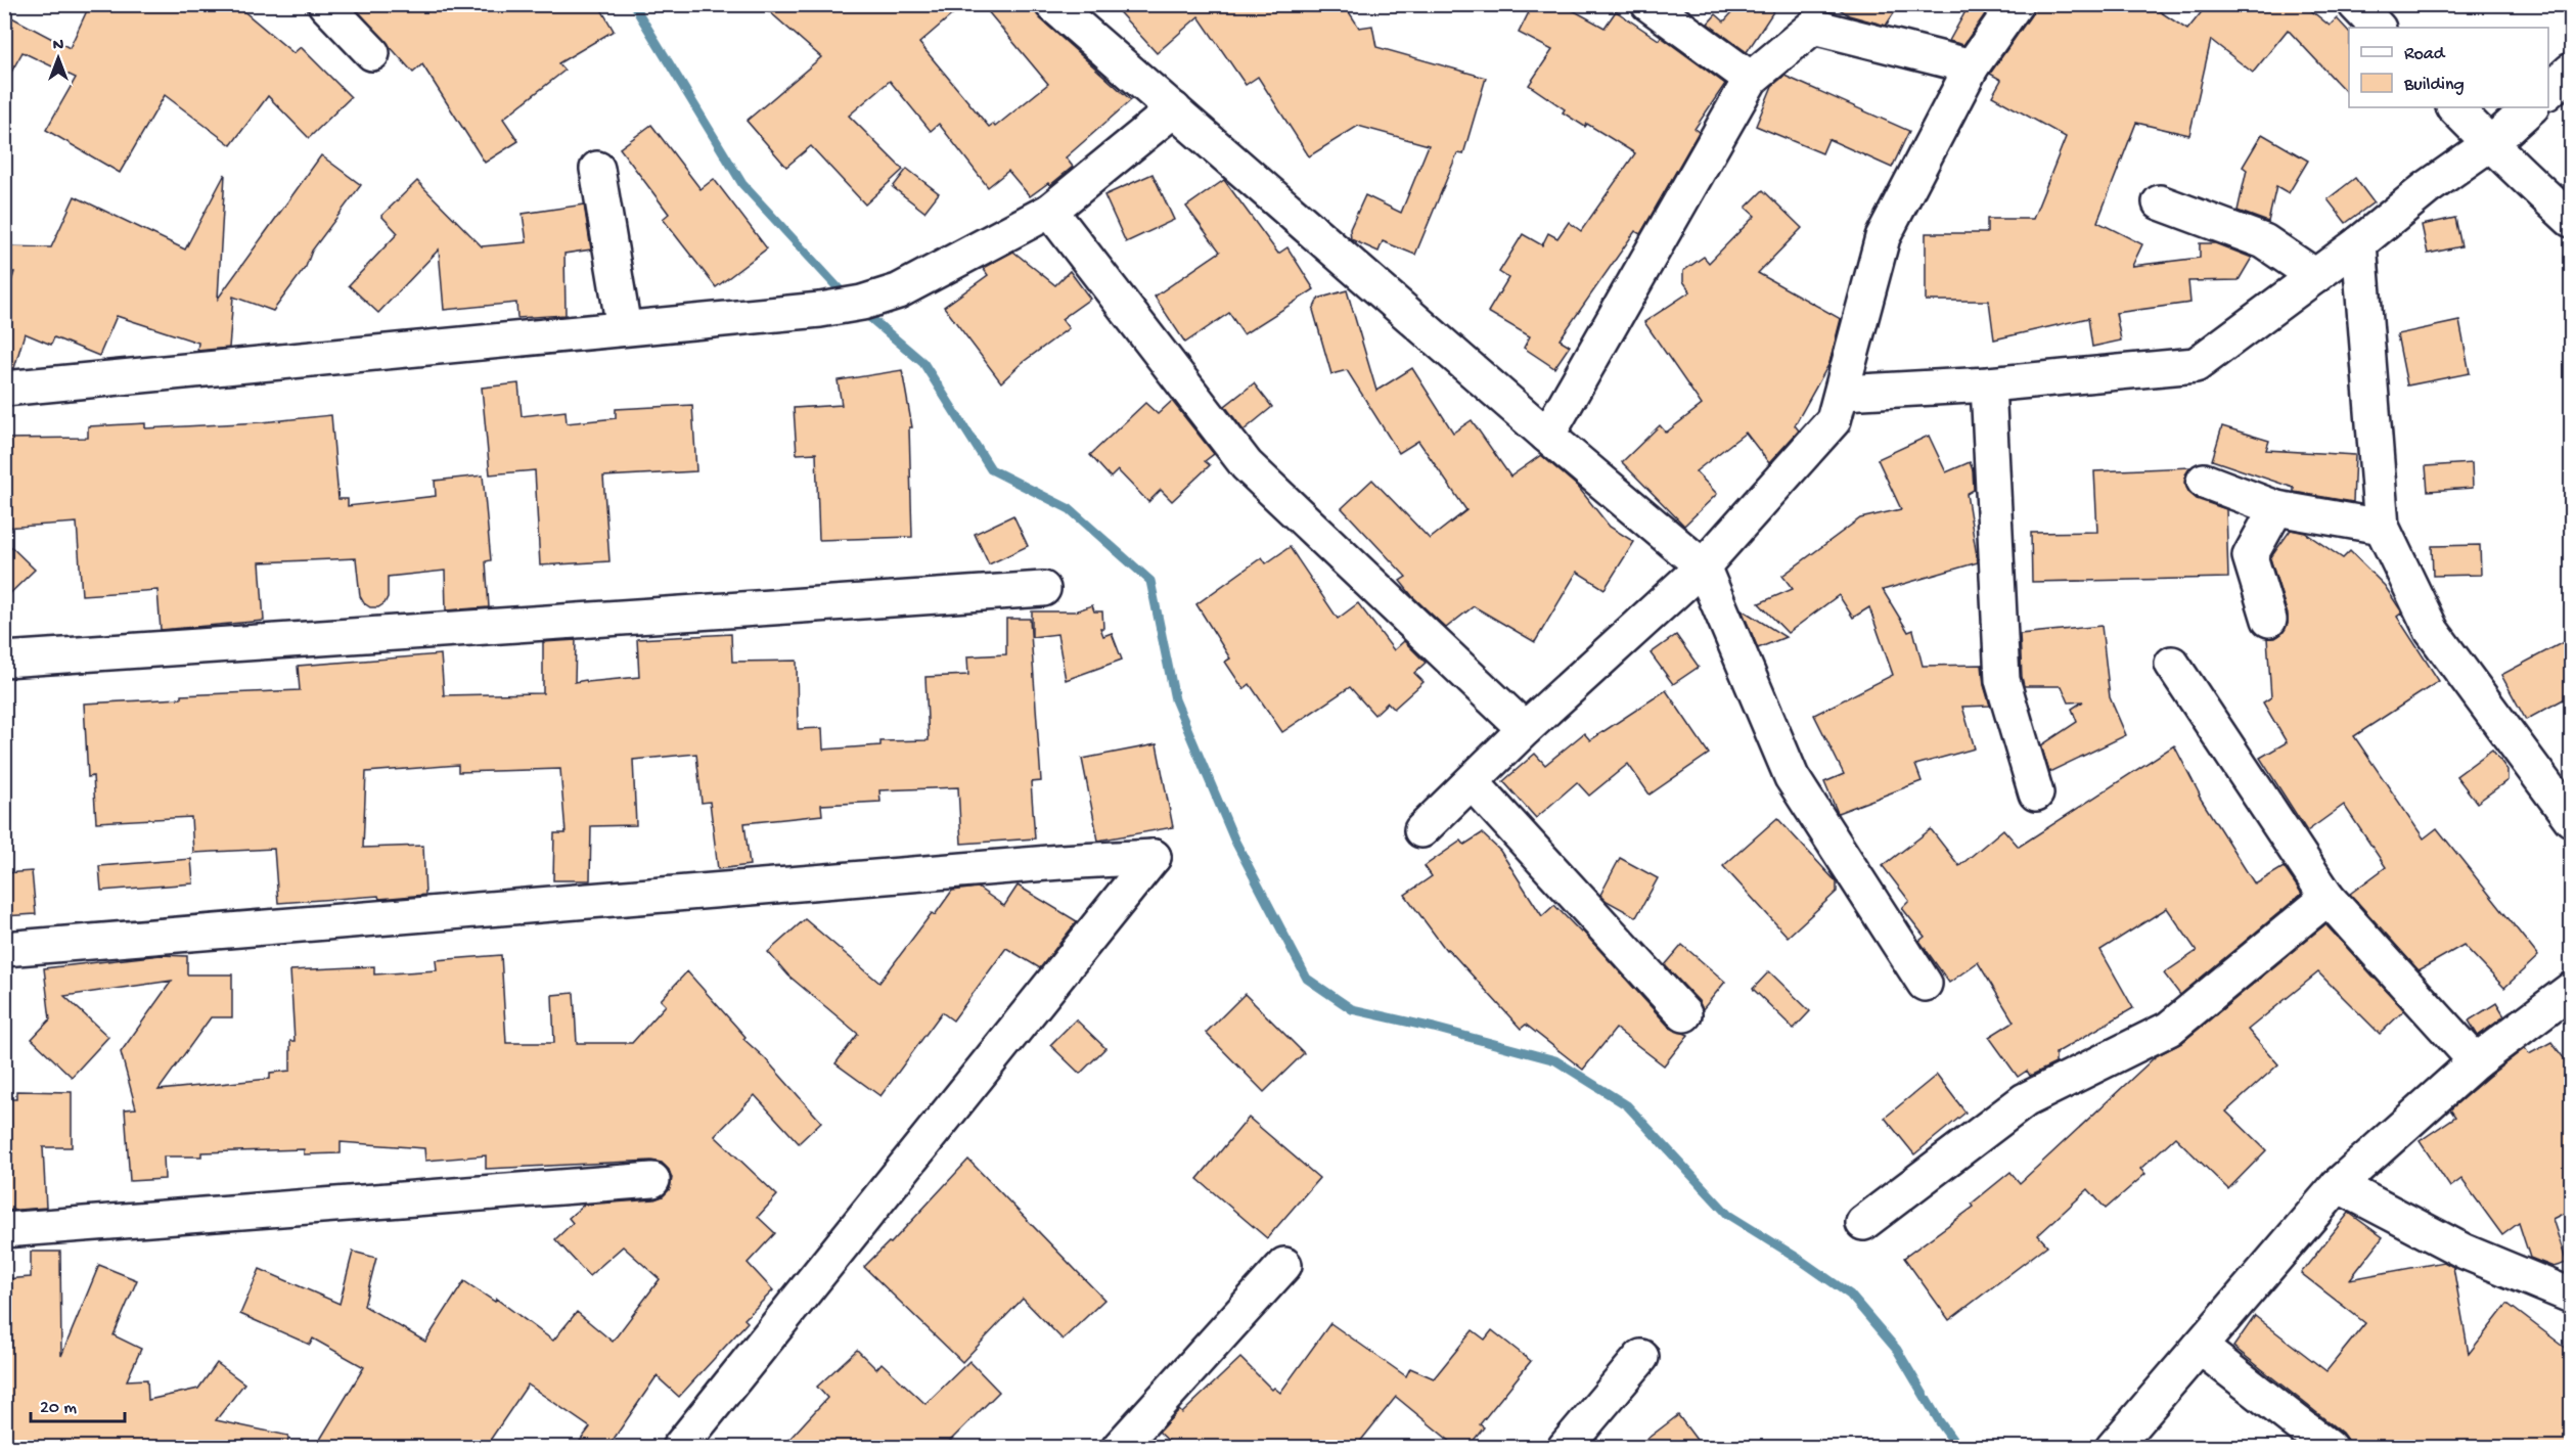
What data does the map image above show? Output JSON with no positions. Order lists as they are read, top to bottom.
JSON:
{
  "legend": ["Road", "Building"],
  "scale_bar": "20 m",
  "north": "top"
}
